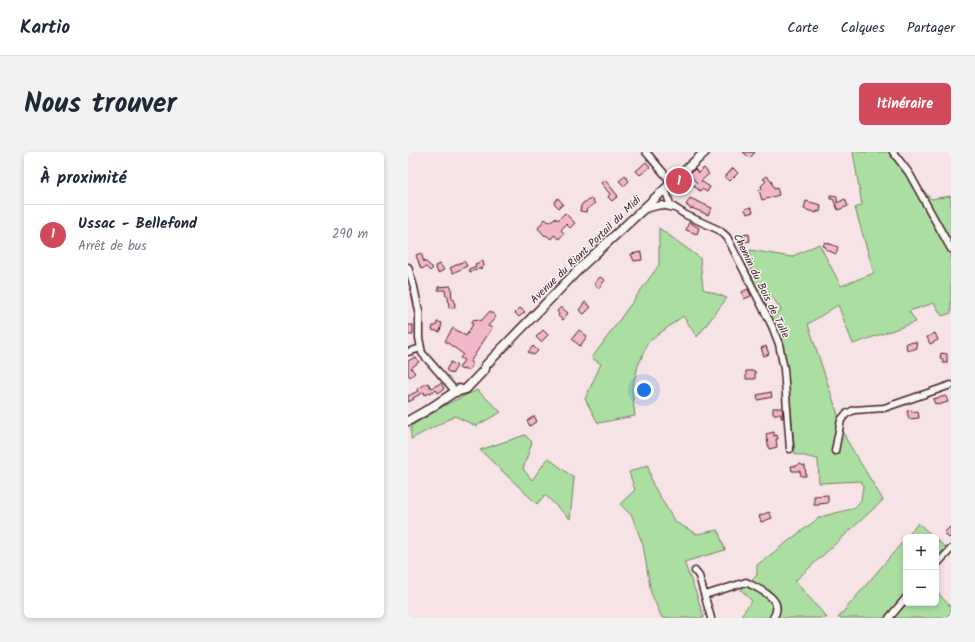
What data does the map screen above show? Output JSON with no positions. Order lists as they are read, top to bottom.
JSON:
{
  "streets": {
    "main road": ["Avenue du Riant Portail du Midi"],
    "street": ["Chemin du Bois de Tulle"]
  },
  "crossings": [
    ["Avenue du Riant Portail du Midi", "Chemin du Bois de Tulle"]
  ],
  "page": {
    "header": "Kartio",
    "nav": ["Carte", "Calques", "Partager"],
    "title": "Nous trouver",
    "buttons": "Itinéraire",
    "heading": "À proximité",
    "pins": "1",
    "list": [
      {
        "mark": "1",
        "name": "Ussac - Bellefond",
        "note": "Arrêt de bus",
        "value": "290 m"
      }
    ],
    "map_buttons": ["+", "−"]
  }
}
